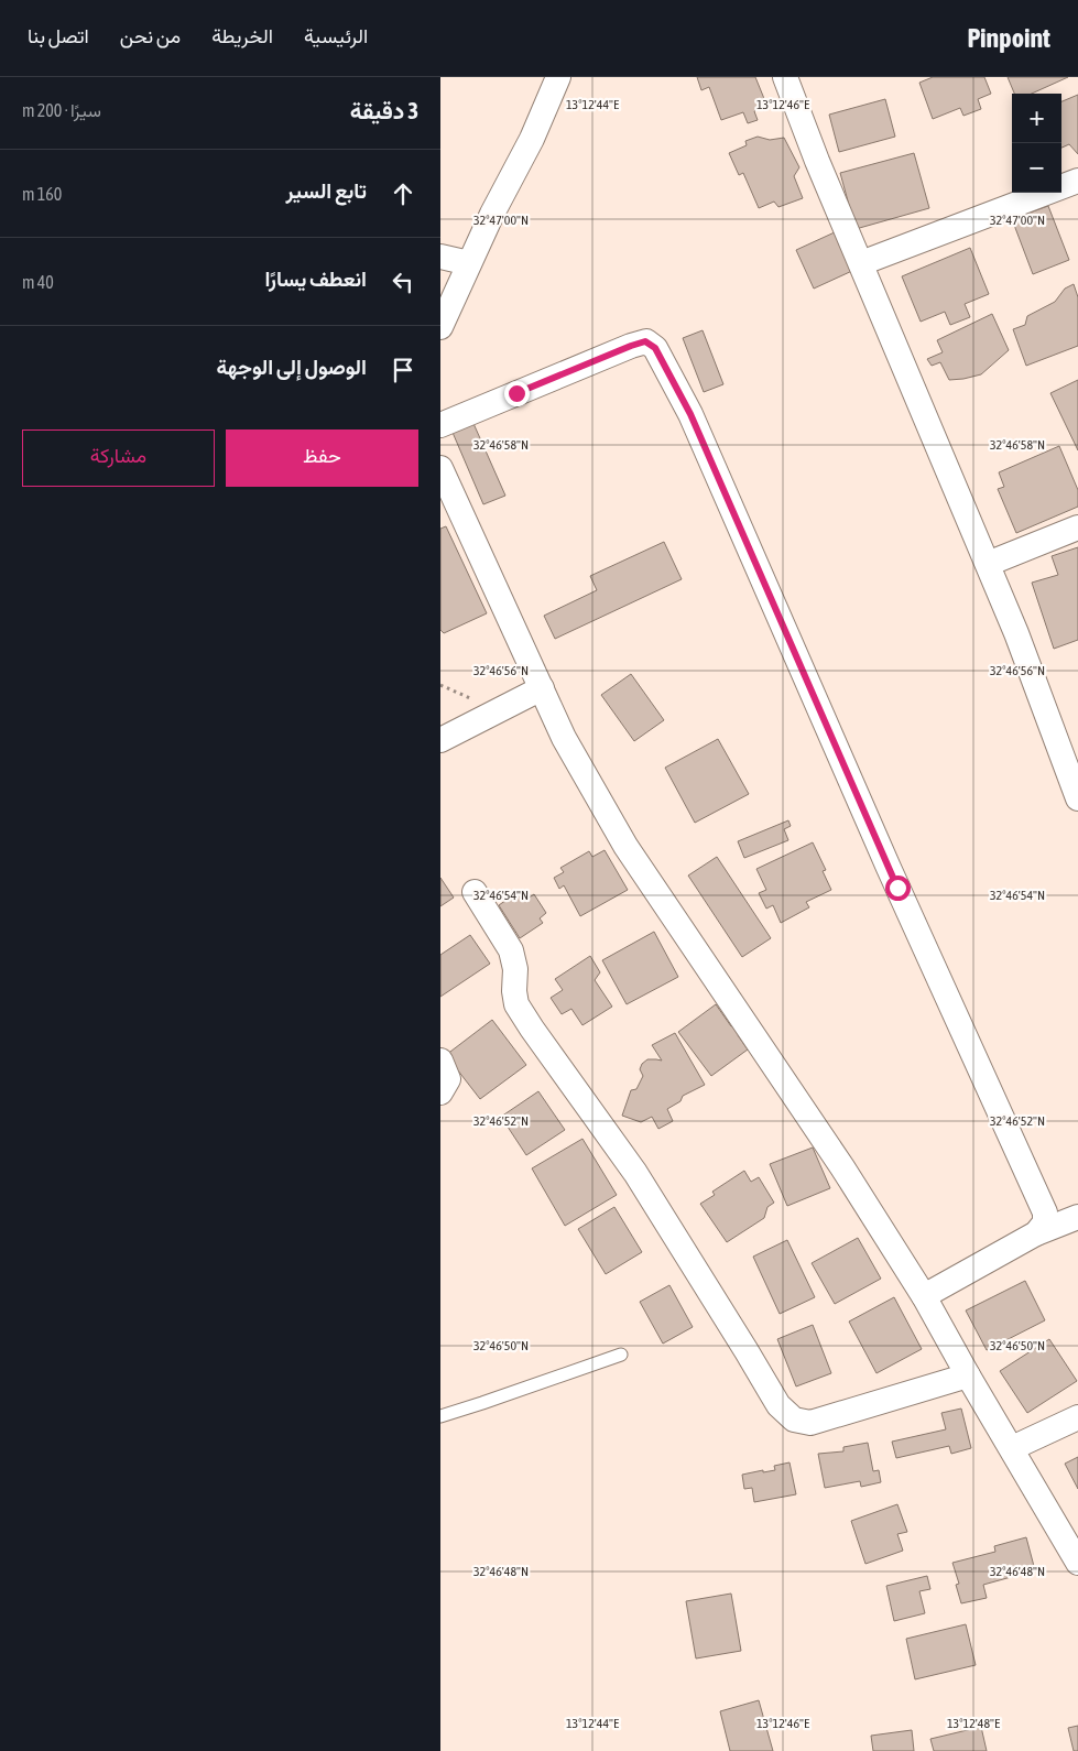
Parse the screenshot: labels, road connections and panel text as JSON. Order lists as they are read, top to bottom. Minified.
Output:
{"page":{"header":"Pinpoint","nav":["الرئيسية","الخريطة","من نحن","اتصل بنا"],"heading":["3 دقيقة","سيرًا · 200 m"],"map_buttons":["+","−"],"list":[["تابع السير","160 m"],["انعطف يسارًا","40 m"],"الوصول إلى الوجهة"],"buttons":["حفظ","مشاركة"]},"coordinates":["13°12'44\"E","13°12'46\"E","32°47'00\"N","32°46'58\"N","32°46'56\"N","32°46'54\"N","32°46'52\"N","32°46'50\"N","32°46'48\"N","13°12'48\"E"]}
